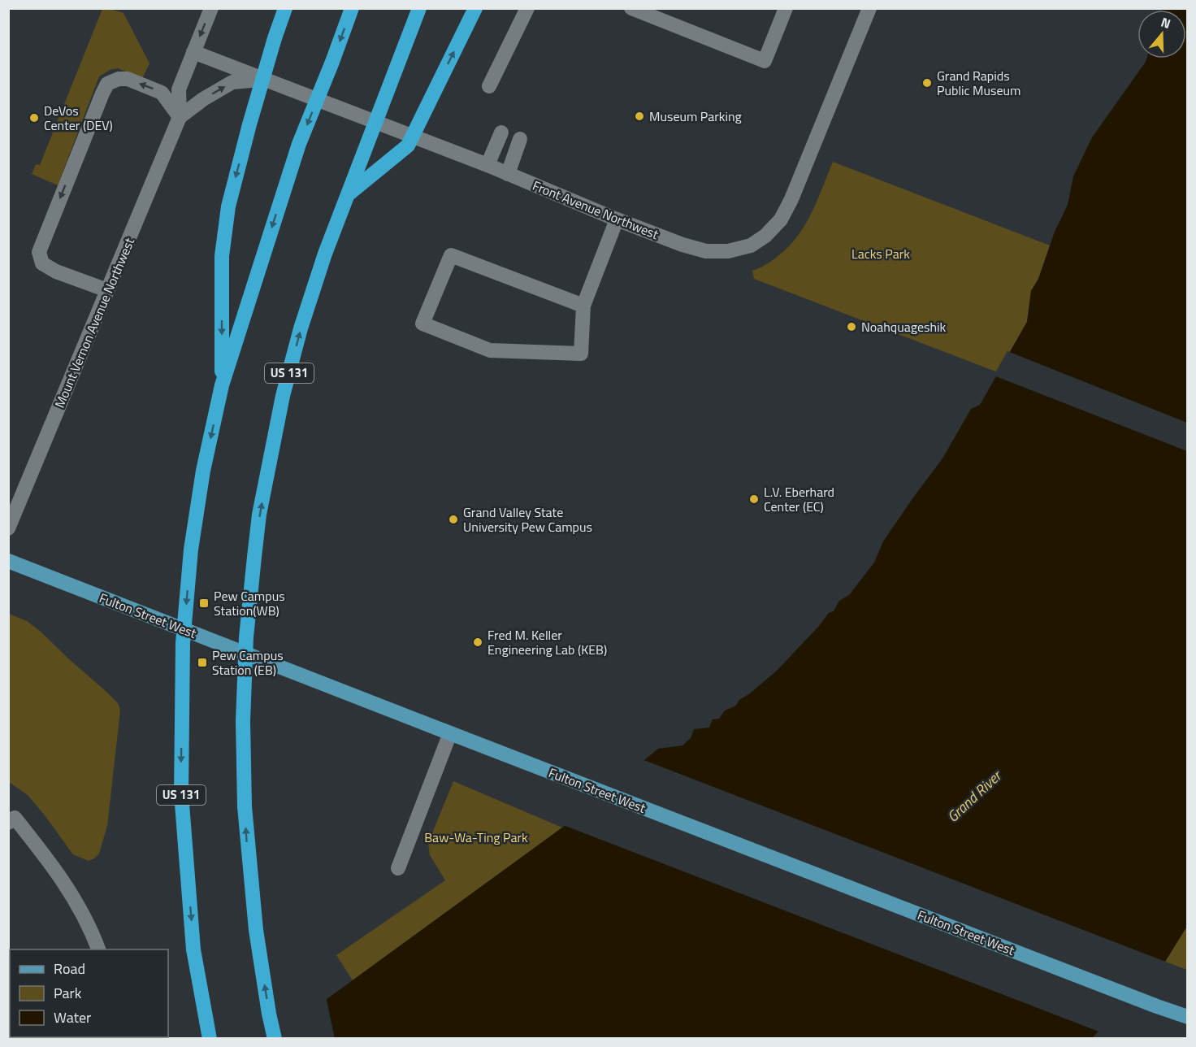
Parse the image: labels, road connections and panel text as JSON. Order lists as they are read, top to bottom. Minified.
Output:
{"streets":{"highway":["US 131"],"main road":["Fulton Street West"],"street":["Front Avenue Northwest","Mount Vernon Avenue Northwest"]},"crossings":[["Front Avenue Northwest","Mount Vernon Avenue Northwest"]],"water":["Grand River"],"parks":["Lacks Park","Baw-Wa-Ting Park"],"places":{"other":["Grand Rapids Public Museum","Museum Parking","DeVos Center (DEV)","Noahquageshik","L.V. Eberhard Center (EC)","Grand Valley State University Pew Campus","Fred M. Keller Engineering Lab (KEB)"],"transit":["Pew Campus Station(WB)","Pew Campus Station (EB)"]},"legend":["Road","Park","Water"],"north":"top"}
